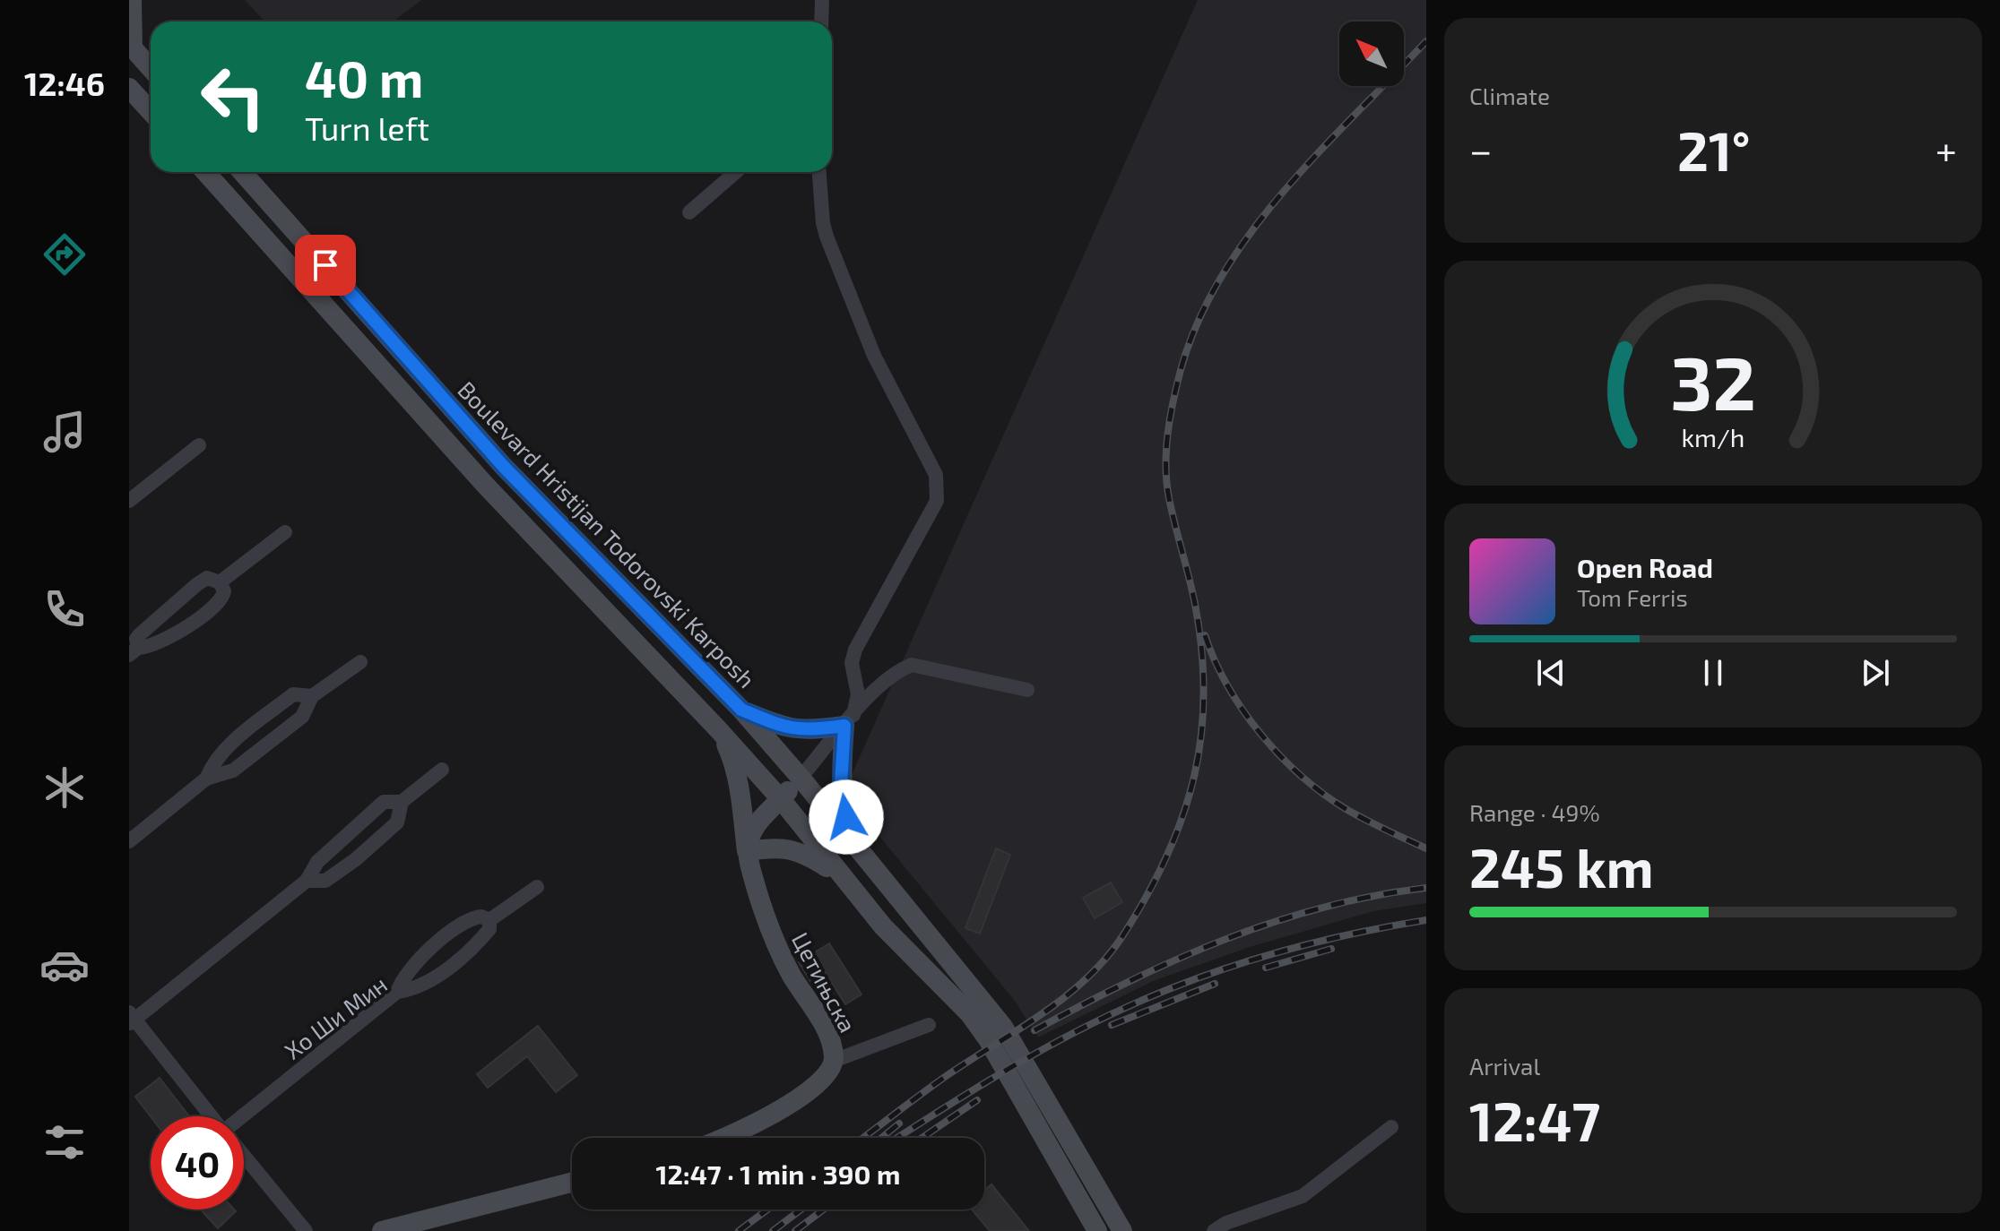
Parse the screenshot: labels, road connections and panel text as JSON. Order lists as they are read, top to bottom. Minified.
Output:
{"streets":{"street":["Boulevard Hristijan Todorovski Karposh","Цетињска","Хо Ши Мин"]},"north":"top left","page":{"tabs":"12:46","tile":["Climate",["Range · 49%","245 km"],["Arrival","12:47"]],"turn":["40 m","Turn left"],"heat":["−","21°","+"],"song":["Open Road","Tom Ferris"],"limit":"40","trip":"12:47 · 1 min · 390 m","gauge":["32","km/h"]}}
